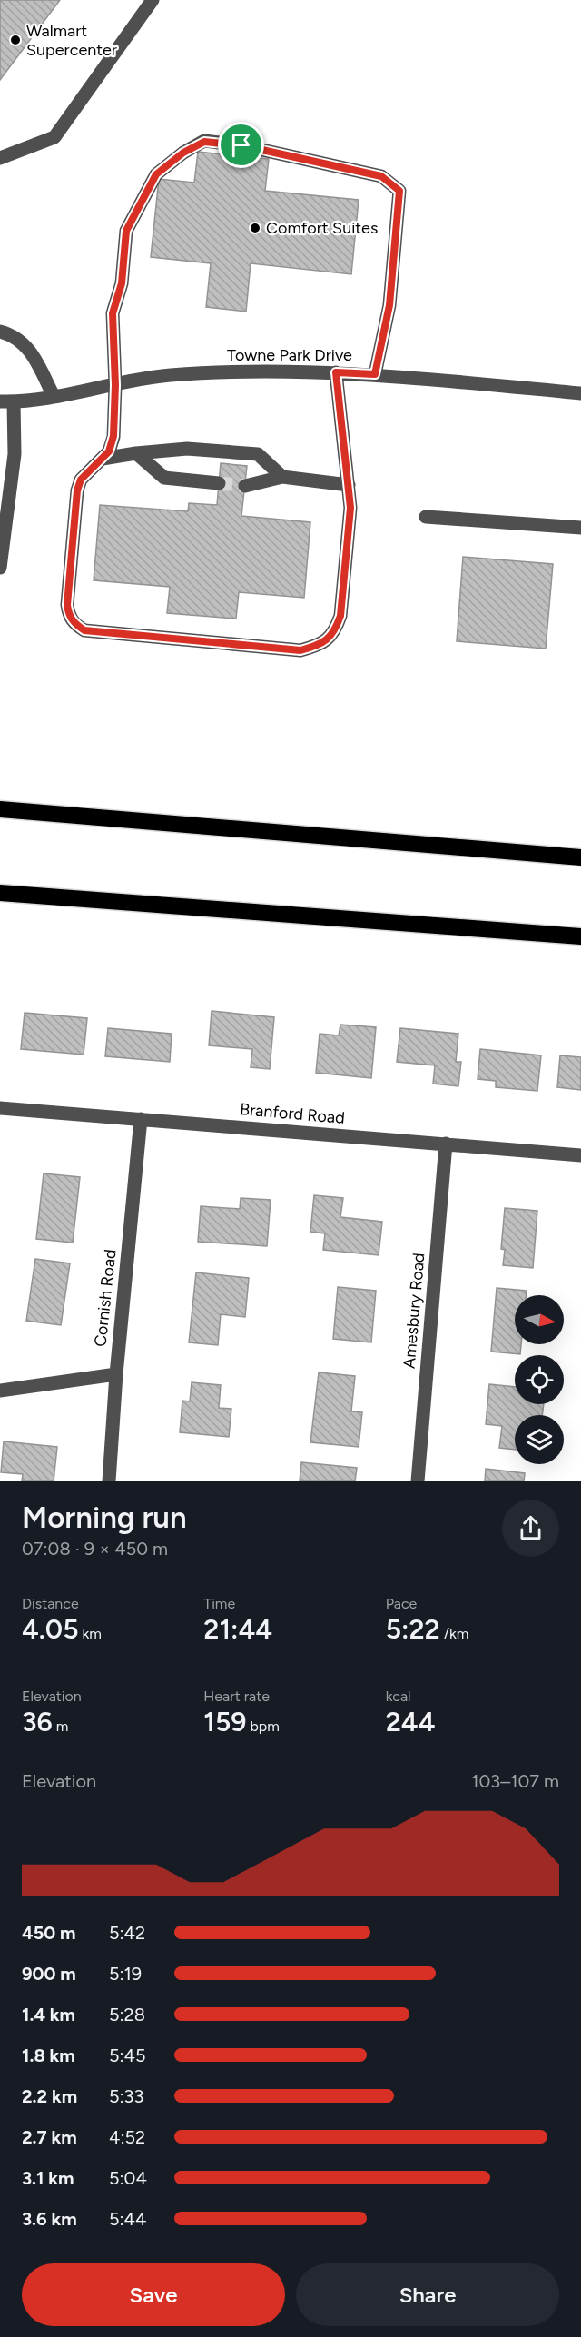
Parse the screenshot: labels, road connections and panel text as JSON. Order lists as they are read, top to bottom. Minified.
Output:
{"streets":{"street":["Towne Park Drive","Branford Road","Cornish Road","Amesbury Road"]},"crossings":[["Branford Road","Cornish Road"],["Branford Road","Amesbury Road"]],"places":["Walmart Supercenter","Comfort Suites"],"north":"right","page":{"heading":["Morning run","07:08 · 9 × 450 m"],"stats":[["Distance","4.05 km"],["Time","21:44"],["Pace","5:22 /km"],["Elevation","36 m"],["Heart rate","159 bpm"],["kcal","244"]],"chart":["Elevation","103–107 m"],"list":[{"name":"450 m","note":"5:42"},{"name":"900 m","note":"5:19"},{"name":"1.4 km","note":"5:28"},{"name":"1.8 km","note":"5:45"},{"name":"2.2 km","note":"5:33"},{"name":"2.7 km","note":"4:52"},{"name":"3.1 km","note":"5:04"},{"name":"3.6 km","note":"5:44"}],"buttons":["Save","Share"]}}
